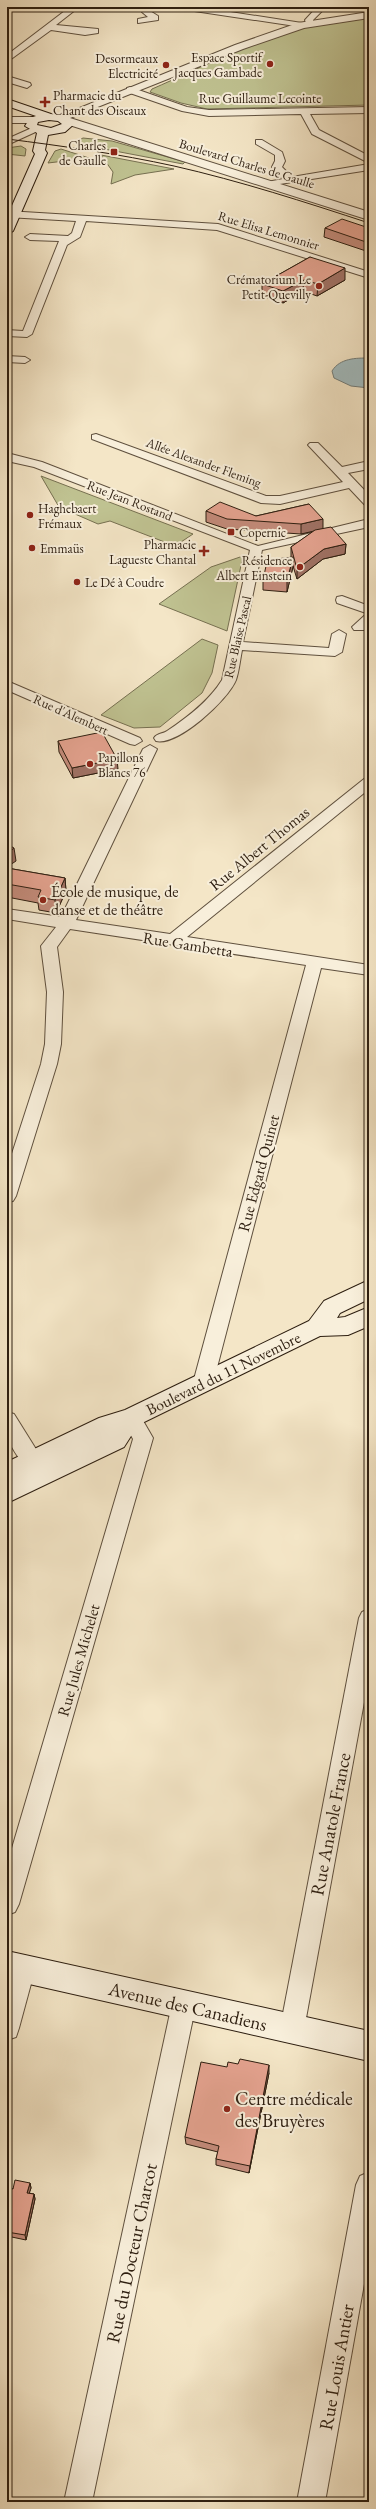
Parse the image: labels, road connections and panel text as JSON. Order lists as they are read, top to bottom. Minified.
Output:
{"streets":{"main road":["Boulevard Charles de Gaulle","Boulevard du 11 Novembre","Avenue des Canadiens"],"street":["Rue Guillaume Lecointe","Rue Elisa Lemonnier","Allée Alexander Fleming","Rue Jean Rostand","Rue Blaise Pascal","Rue d'Alembert","Rue Albert Thomas","Rue Gambetta","Rue Edgard Quinet","Rue Jules Michelet","Rue Anatole France","Rue du Docteur Charcot","Rue Louis Antier"]},"crossings":[["Rue Jean Rostand","Rue Blaise Pascal"],["Rue Blaise Pascal","Rue d'Alembert"],["Rue Albert Thomas","Rue Gambetta"],["Rue Gambetta","Rue Edgard Quinet"],["Rue Edgard Quinet","Boulevard du 11 Novembre"],["Boulevard du 11 Novembre","Rue Jules Michelet"],["Rue Anatole France","Avenue des Canadiens"],["Avenue des Canadiens","Rue du Docteur Charcot"]],"places":{"other":["Espace Sportif Jacques Gambade","Desormeaux Electricité","Crématorium Le Petit-Quevilly","Haghebaert Frémaux","Emmaüs","Résidence Albert Einstein","Le Dé à Coudre","Papillons Blancs 76","École de musique, de danse et de théâtre","Centre médicale des Bruyères"],"health":["Pharmacie du Chant des Oiseaux","Pharmacie Lagueste Chantal"],"transit":["Charles de Gaulle","Copernic"]}}
